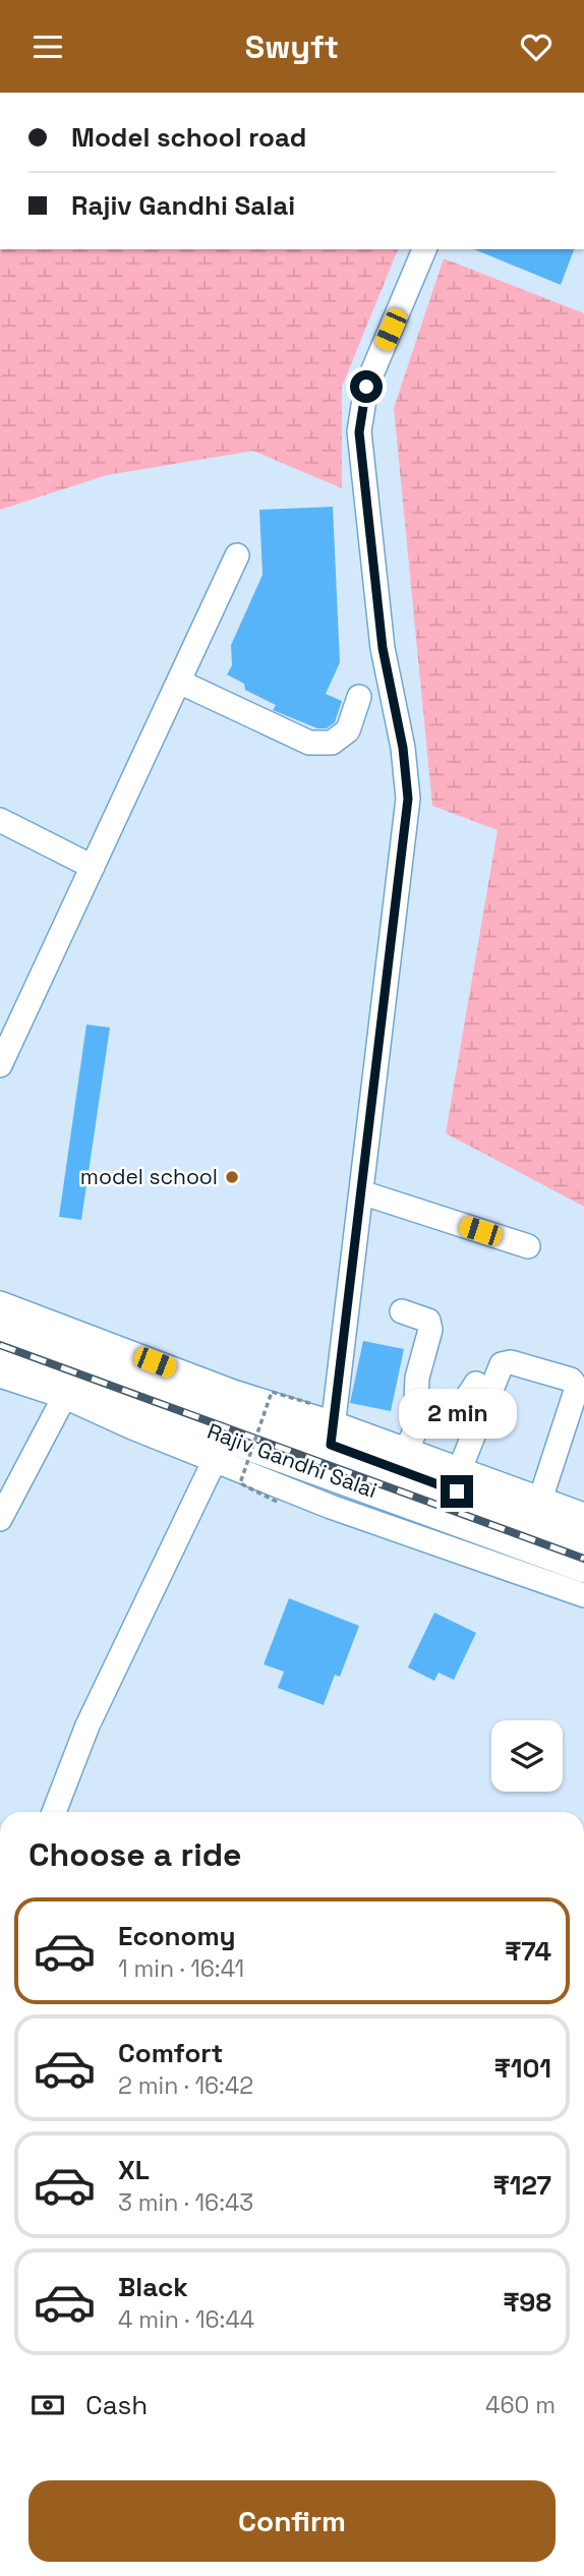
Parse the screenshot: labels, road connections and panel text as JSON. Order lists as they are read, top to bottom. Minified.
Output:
{"streets":{"main road":["Rajiv Gandhi Salai"]},"places":["model school"],"page":{"header":"Swyft","banner":["Model school road","Rajiv Gandhi Salai"],"bubble":"2 min","heading":"Choose a ride","list":[{"name":"Economy","note":"1 min · 16:41","value":"₹74"},{"name":"Comfort","note":"2 min · 16:42","value":"₹101"},{"name":"XL","note":"3 min · 16:43","value":"₹127"},{"name":"Black","note":"4 min · 16:44","value":"₹98"}],"pay":["Cash","460 m"],"buttons":"Confirm"}}
